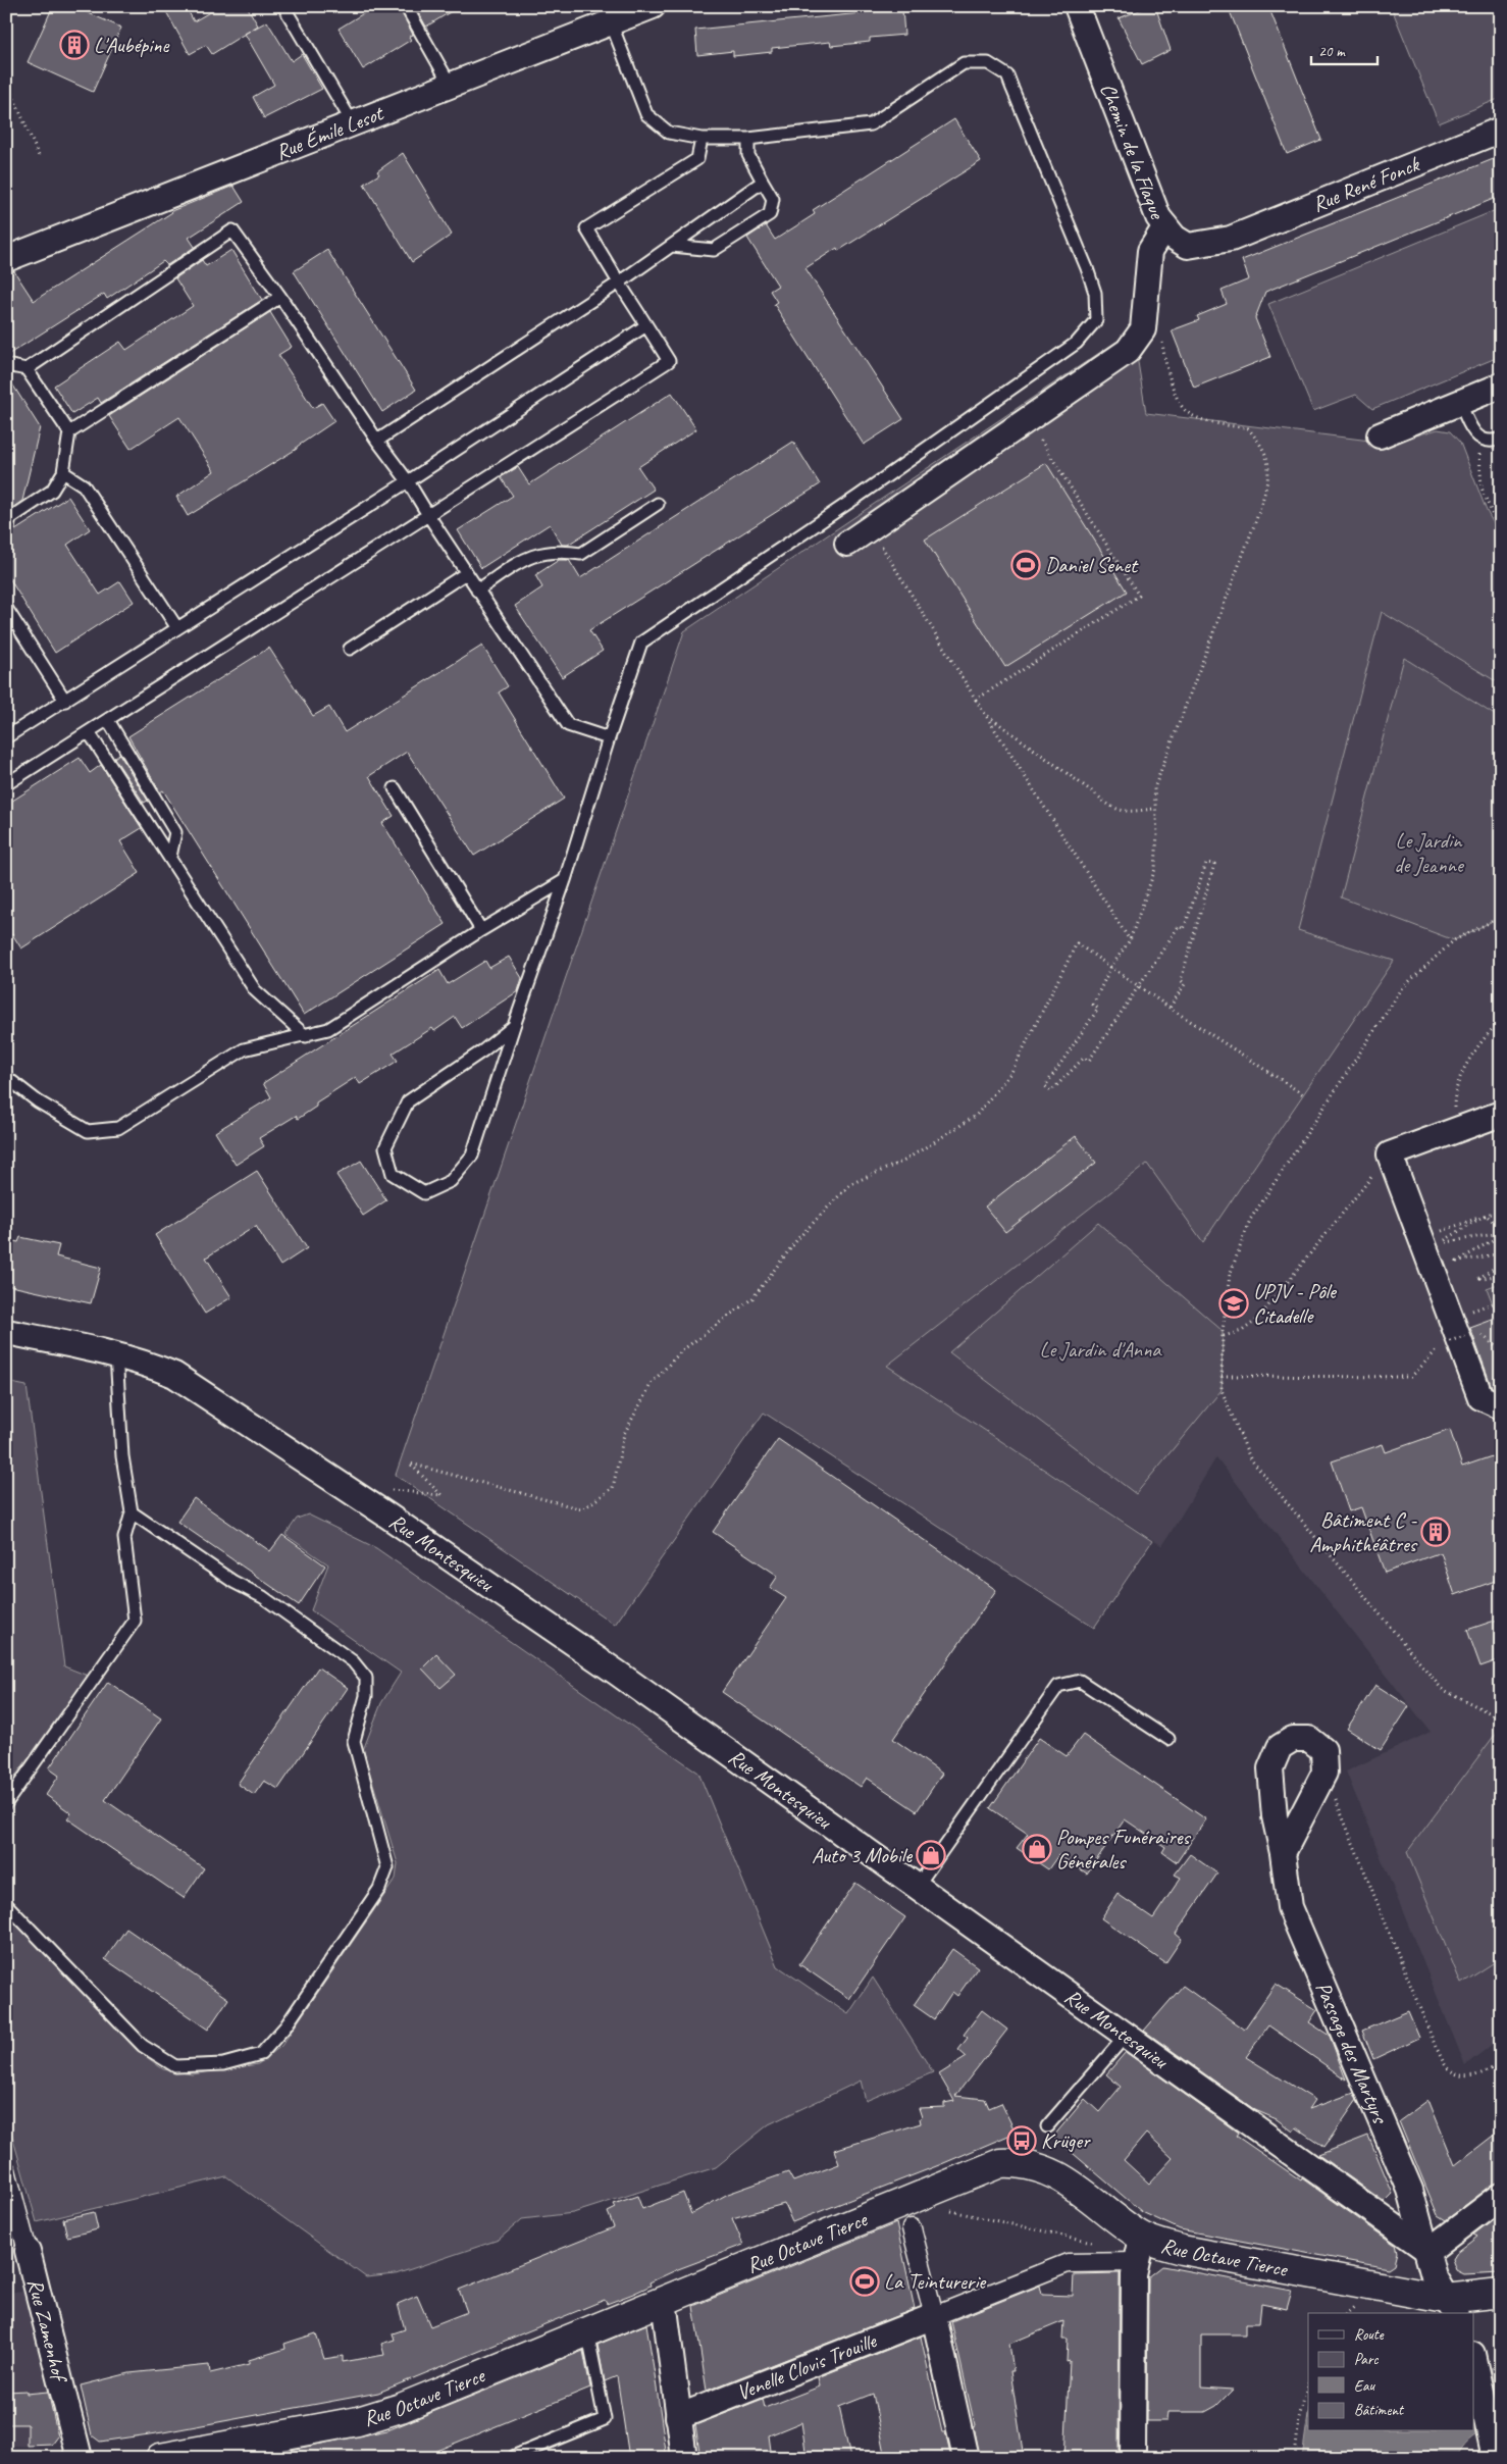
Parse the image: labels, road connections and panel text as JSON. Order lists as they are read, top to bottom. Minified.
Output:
{"streets":{"street":["Rue Émile Lesot","Chemin de la Flaque","Rue René Fonck","Rue Montesquieu","Passage des Martyrs","Rue Octave Tierce","Rue Zamenhof","Venelle Clovis Trouille"]},"crossings":[["Chemin de la Flaque","Rue René Fonck"],["Rue Montesquieu","Passage des Martyrs"],["Passage des Martyrs","Rue Octave Tierce"]],"parks":["Le Jardin de Jeanne","Le Jardin d'Anna"],"places":{"building":["L'Aubépine","Bâtiment C - Amphithéâtres"],"sports":["Daniel Senet","La Teinturerie"],"school or university":["UPJV - Pôle Citadelle"],"shop":["Pompes Funéraires Générales","Auto 3 Mobile"],"bus stop":["Krüger"]},"legend":["Route","Parc","Eau","Bâtiment"],"scale_bar":"20 m"}
